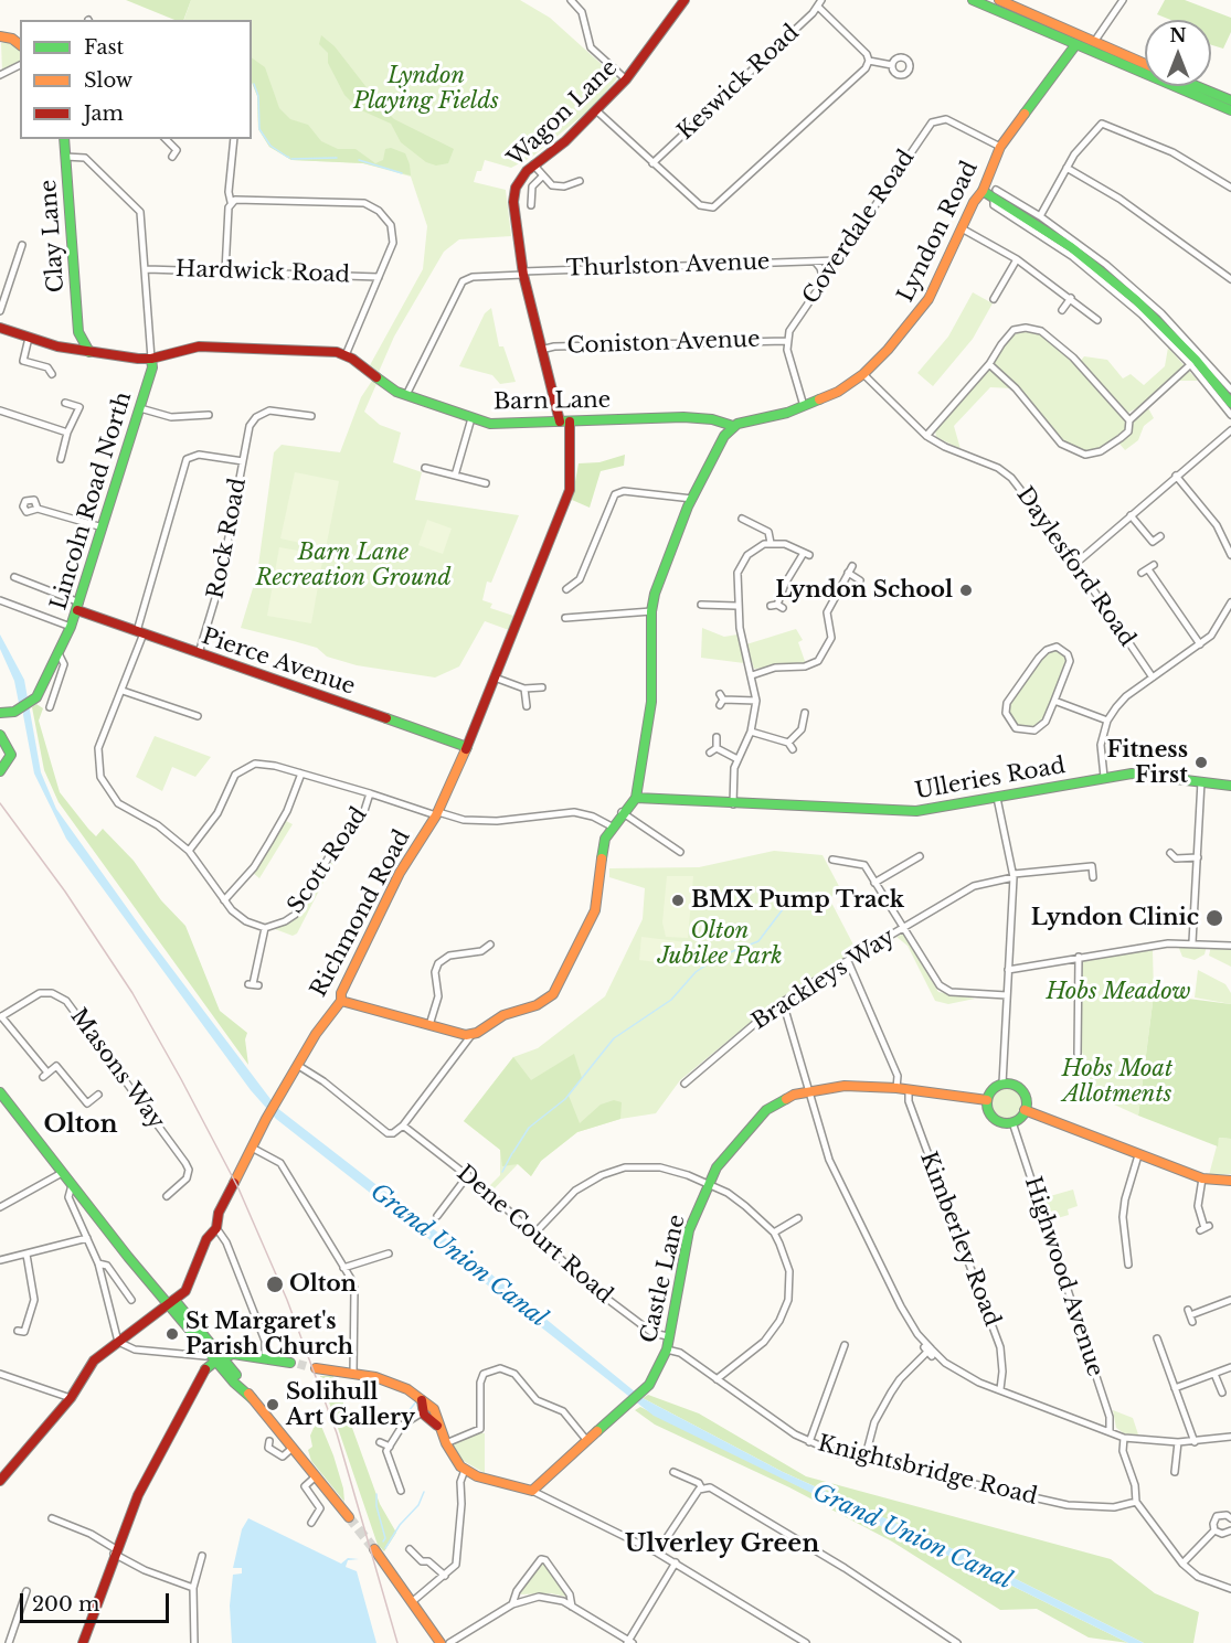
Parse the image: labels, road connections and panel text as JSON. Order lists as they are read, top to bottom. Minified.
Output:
{"streets":{"main road":["Wagon Lane","Lyndon Road","Clay Lane","Barn Lane","Lincoln Road North","Pierce Avenue","Ulleries Road","Richmond Road","Castle Lane"],"street":["Keswick Road","Coverdale Road","Thurlston Avenue","Hardwick Road","Coniston Avenue","Rock Road","Daylesford Road","Scott Road","Brackleys Way","Masons Way","Dene Court Road","Kimberley Road","Highwood Avenue","Knightsbridge Road"]},"crossings":[["Wagon Lane","Thurlston Avenue"],["Wagon Lane","Coniston Avenue"],["Wagon Lane","Barn Lane"],["Coverdale Road","Lyndon Road"],["Coverdale Road","Thurlston Avenue"],["Coverdale Road","Coniston Avenue"],["Lyndon Road","Barn Lane"],["Lyndon Road","Daylesford Road"],["Thurlston Avenue","Barn Lane"],["Barn Lane","Lincoln Road North"],["Barn Lane","Richmond Road"],["Lincoln Road North","Pierce Avenue"],["Rock Road","Pierce Avenue"],["Rock Road","Scott Road"],["Pierce Avenue","Scott Road"],["Pierce Avenue","Richmond Road"],["Dene Court Road","Castle Lane"],["Kimberley Road","Castle Lane"],["Highwood Avenue","Castle Lane"],["Castle Lane","Knightsbridge Road"]],"districts":["Olton","Ulverley Green"],"water":["Grand Union Canal"],"parks":["Lyndon Playing Fields","Barn Lane Recreation Ground","Olton Jubilee Park","Hobs Meadow","Hobs Moat Allotments"],"places":["Lyndon School","Fitness First","BMX Pump Track","Lyndon Clinic","Olton","St Margaret's Parish Church","Solihull Art Gallery"],"legend":["Fast","Slow","Jam"],"scale_bar":"200 m","north":"top"}
